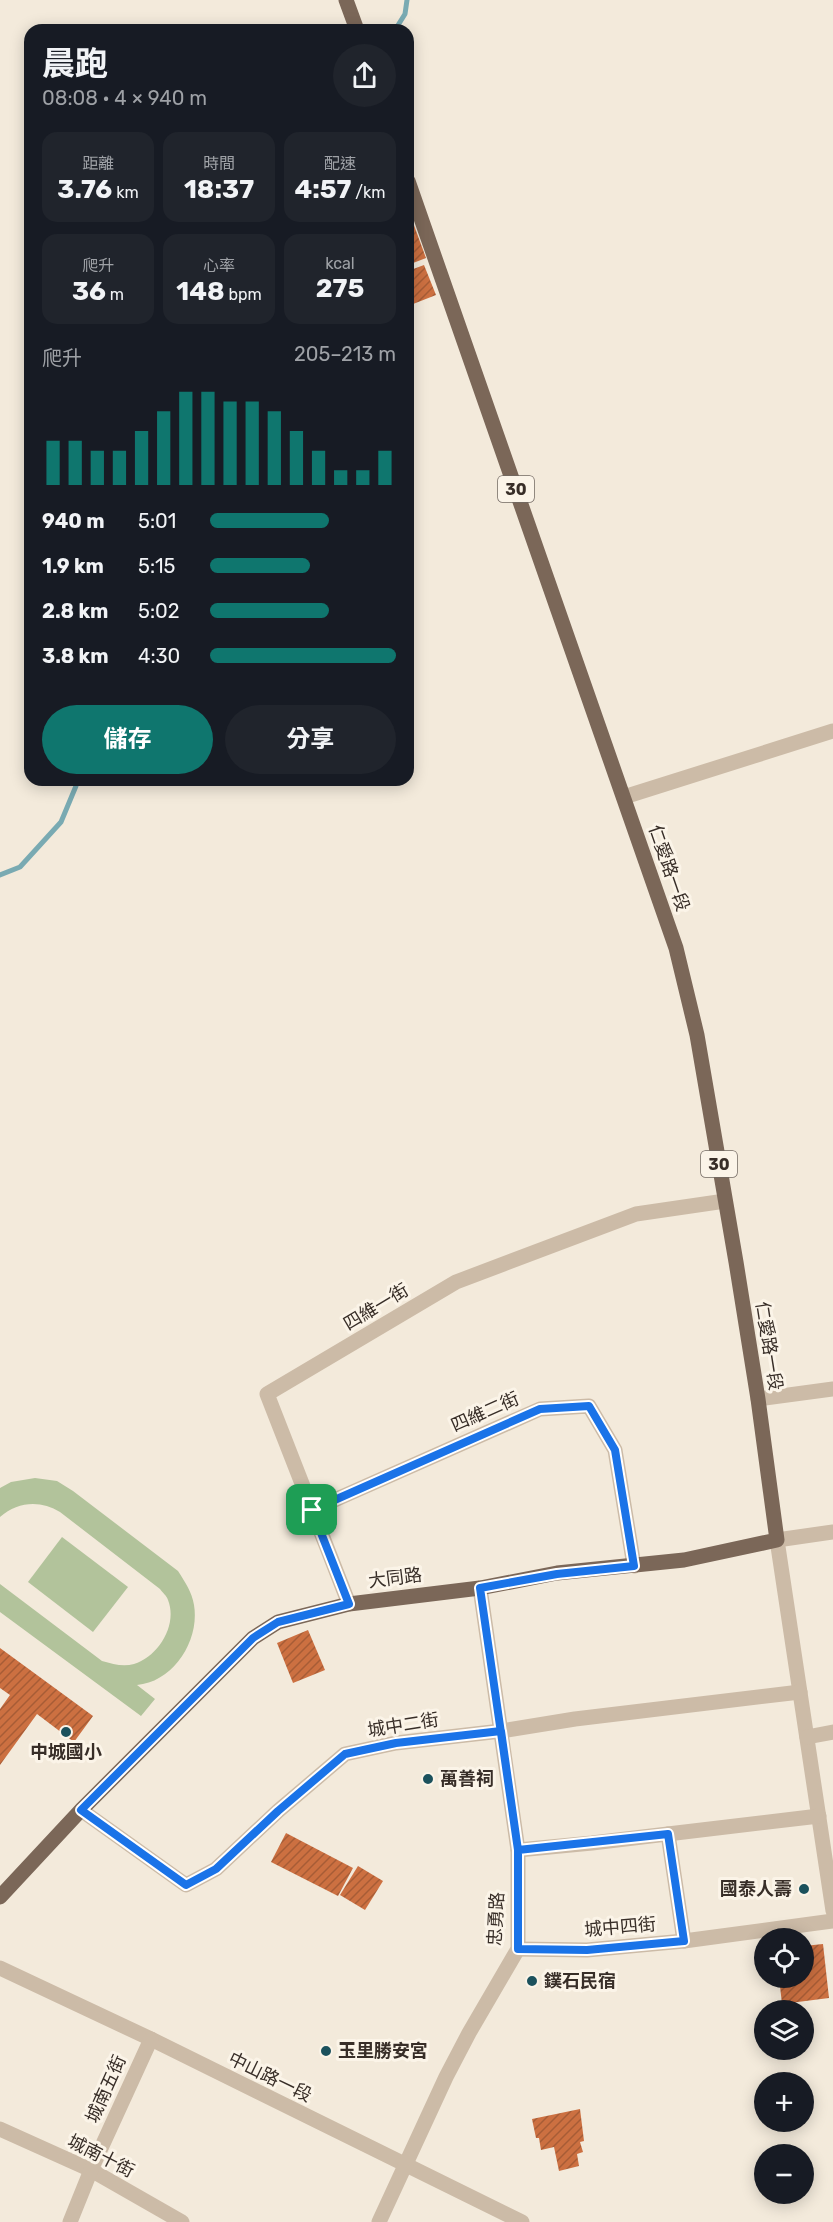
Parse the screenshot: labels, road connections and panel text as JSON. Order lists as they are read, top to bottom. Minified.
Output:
{"streets":{"main road":["30","仁愛路一段","大同路"],"street":["四維一街","四維二街","城中二街","忠勇路","城中四街","中山路一段","城南五街","城南十街"]},"crossings":[["30","仁愛路一段"],["仁愛路一段","四維一街"],["仁愛路一段","大同路"],["仁愛路一段","城中二街"],["四維一街","四維二街"],["四維一街","大同路"],["四維二街","大同路"],["大同路","城中二街"],["大同路","忠勇路"],["城中二街","忠勇路"],["忠勇路","城中四街"],["忠勇路","中山路一段"],["中山路一段","城南五街"],["城南五街","城南十街"]],"places":["中城國小","萬善祠","國泰人壽","鏷石民宿","玉里勝安宮"],"page":{"heading":["晨跑","08:08 · 4 × 940 m"],"stats":[["距離","3.76 km"],["時間","18:37"],["配速","4:57 /km"],["爬升","36 m"],["心率","148 bpm"],["kcal","275"]],"chart":["爬升","205–213 m"],"list":[{"name":"940 m","note":"5:01"},{"name":"1.9 km","note":"5:15"},{"name":"2.8 km","note":"5:02"},{"name":"3.8 km","note":"4:30"}],"buttons":["儲存","分享"],"map_buttons":["+","−"]}}
